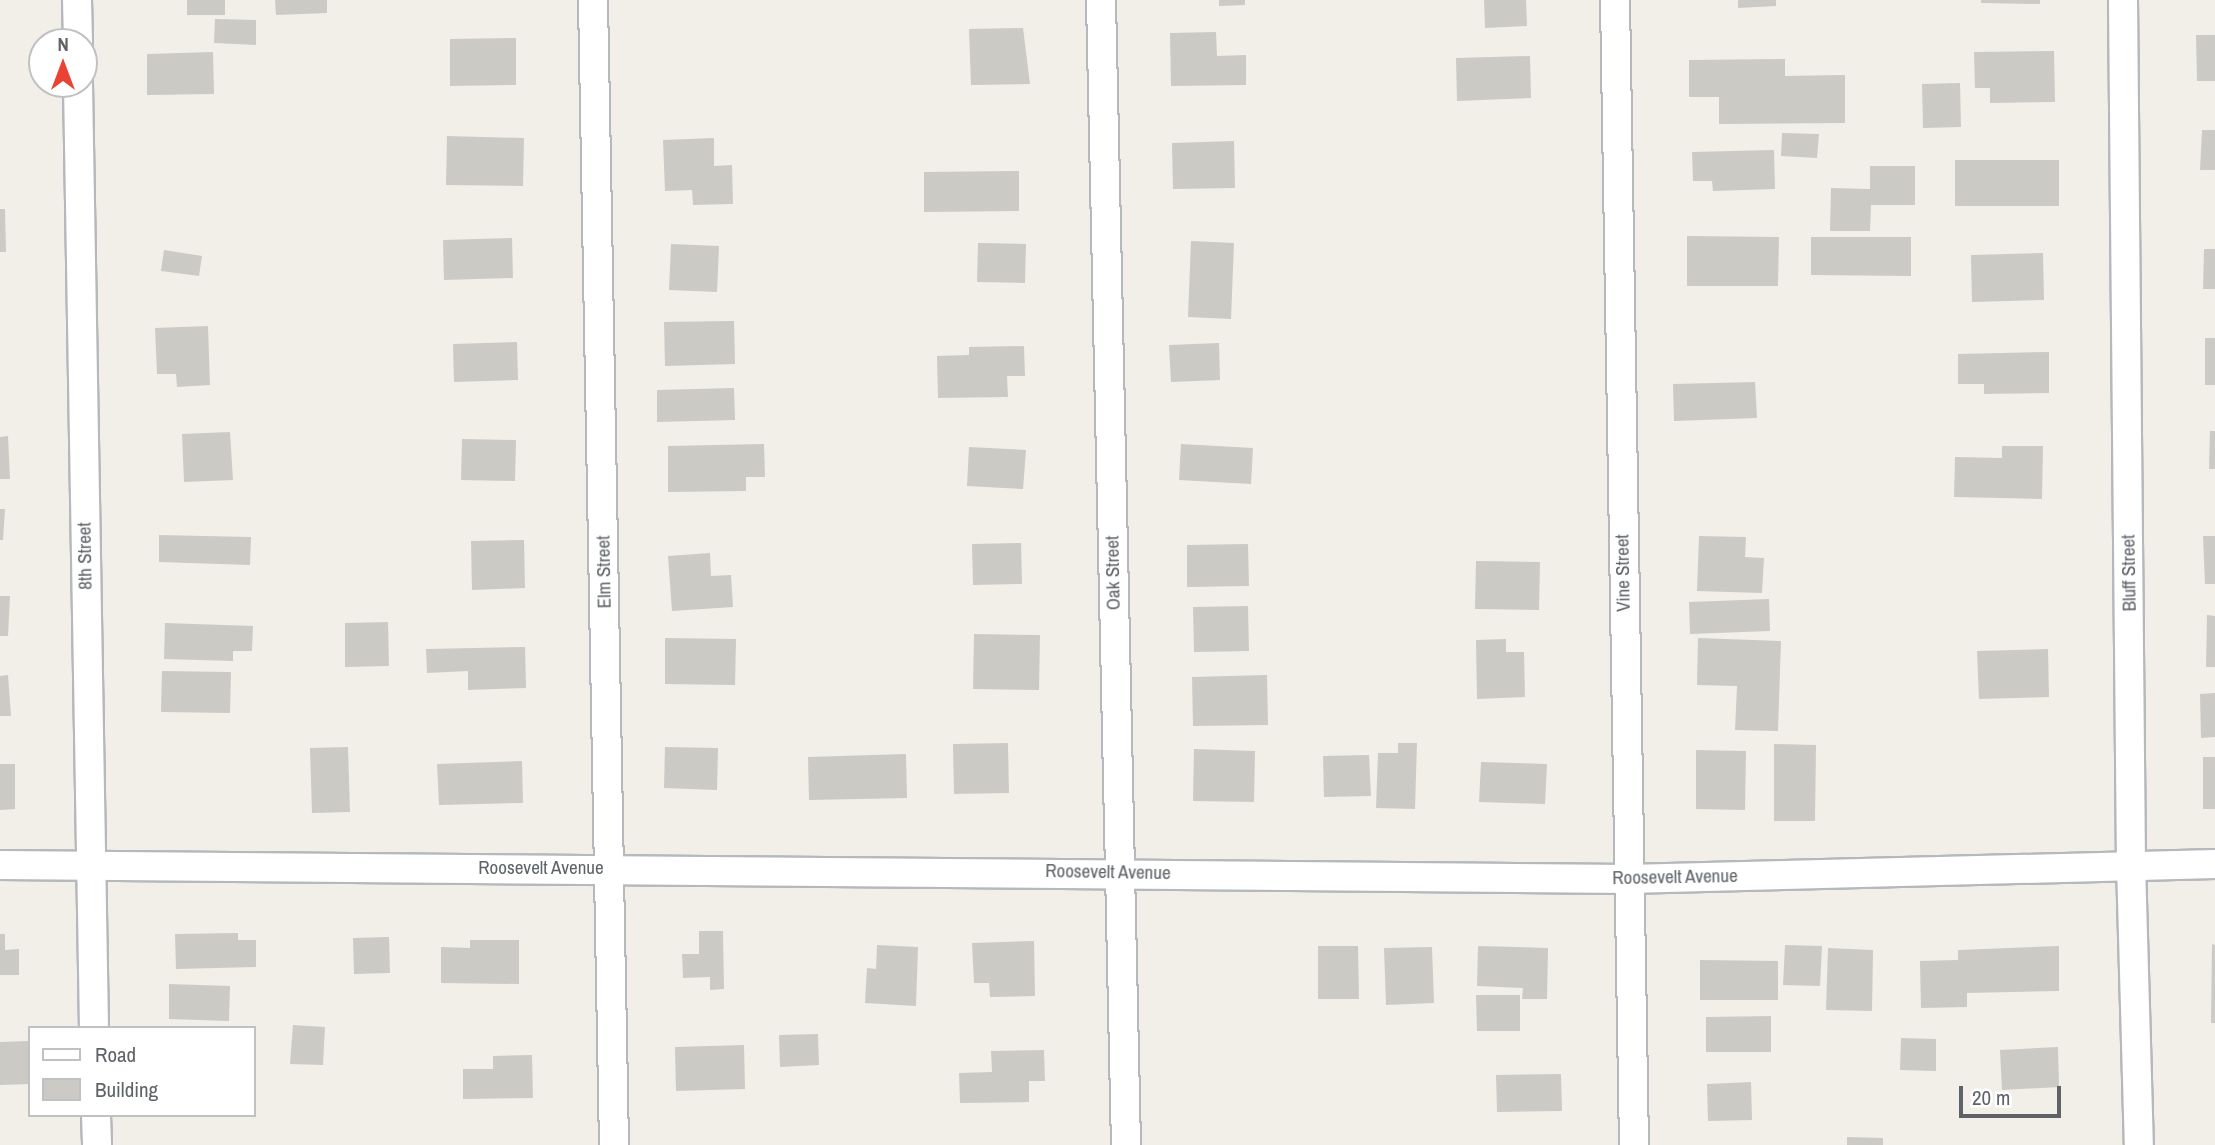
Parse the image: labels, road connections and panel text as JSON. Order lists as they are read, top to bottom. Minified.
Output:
{"streets":{"street":["8th Street","Elm Street","Oak Street","Vine Street","Bluff Street","Roosevelt Avenue"]},"crossings":[["8th Street","Roosevelt Avenue"],["Elm Street","Roosevelt Avenue"],["Oak Street","Roosevelt Avenue"],["Vine Street","Roosevelt Avenue"],["Bluff Street","Roosevelt Avenue"]],"legend":["Road","Building"],"scale_bar":"20 m","north":"top"}
